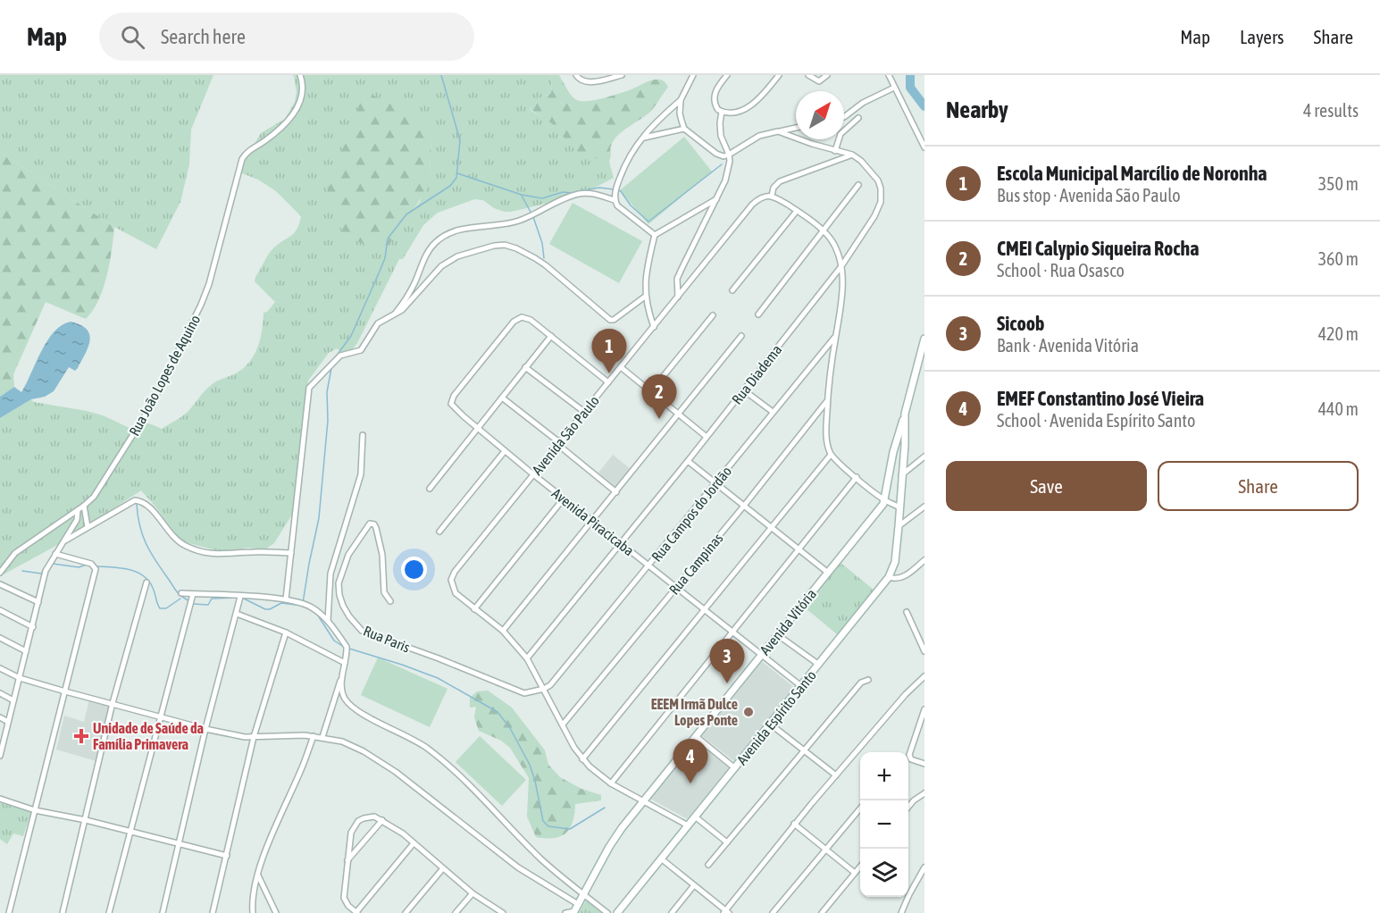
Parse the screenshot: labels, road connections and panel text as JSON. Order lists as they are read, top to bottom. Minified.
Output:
{"streets":{"street":["Rua Diadema","Rua João Lopes de Aquino","Avenida São Paulo","Rua Campos do Jordão","Avenida Piracicaba","Rua Campinas","Avenida Vitória","Rua Paris","Avenida Espírito Santo"]},"crossings":[["Rua Diadema","Avenida São Paulo"],["Rua Diadema","Avenida Piracicaba"],["Avenida São Paulo","Rua Campos do Jordão"],["Avenida São Paulo","Avenida Piracicaba"],["Avenida São Paulo","Rua Campinas"],["Avenida São Paulo","Avenida Vitória"],["Avenida São Paulo","Rua Paris"],["Avenida São Paulo","Avenida Espírito Santo"],["Rua Campos do Jordão","Avenida Piracicaba"],["Rua Campos do Jordão","Rua Paris"],["Avenida Piracicaba","Rua Campinas"],["Avenida Piracicaba","Avenida Vitória"],["Avenida Piracicaba","Avenida Espírito Santo"],["Avenida Vitória","Avenida Espírito Santo"]],"places":{"other":["EEEM Irmã Dulce Lopes Ponte"],"health":["Unidade de Saúde da Família Primavera"]},"north":"top right","page":{"header":"Map","search":"Search here","nav":["Map","Layers","Share"],"heading":["Nearby","4 results"],"list":[{"mark":"1","name":"Escola Municipal Marcílio de Noronha","note":"Bus stop · Avenida São Paulo","value":"350 m"},{"mark":"2","name":"CMEI Calypio Siqueira Rocha","note":"School · Rua Osasco","value":"360 m"},{"mark":"3","name":"Sicoob","note":"Bank · Avenida Vitória","value":"420 m"},{"mark":"4","name":"EMEF Constantino José Vieira","note":"School · Avenida Espírito Santo","value":"440 m"}],"pins":["1","2","3","4"],"buttons":["Save","Share"],"map_buttons":["+","−"]}}
